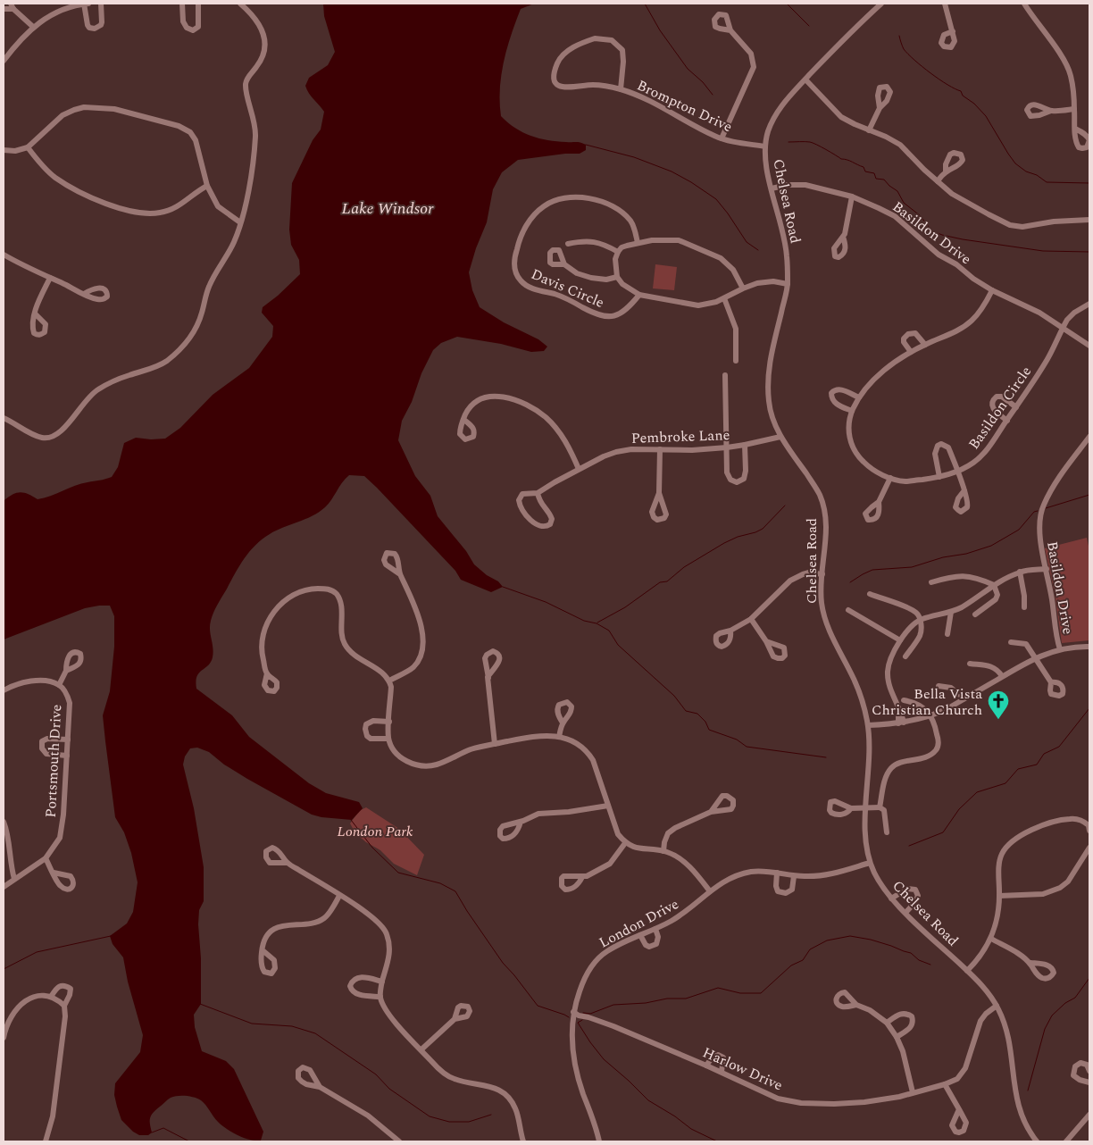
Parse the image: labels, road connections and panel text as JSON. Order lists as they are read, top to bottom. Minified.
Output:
{"streets":{"street":["Brompton Drive","Chelsea Road","Basildon Drive","Davis Circle","Basildon Circle","Pembroke Lane","Portsmouth Drive","London Drive","Harlow Drive"]},"crossings":[["Brompton Drive","Chelsea Road"],["Chelsea Road","Basildon Drive"],["Chelsea Road","Pembroke Lane"],["Chelsea Road","London Drive"],["Chelsea Road","Harlow Drive"],["Basildon Drive","Basildon Circle"],["London Drive","Harlow Drive"]],"water":["Lake Windsor"],"parks":["London Park"],"places":{"church":["Bella Vista Christian Church"]}}
